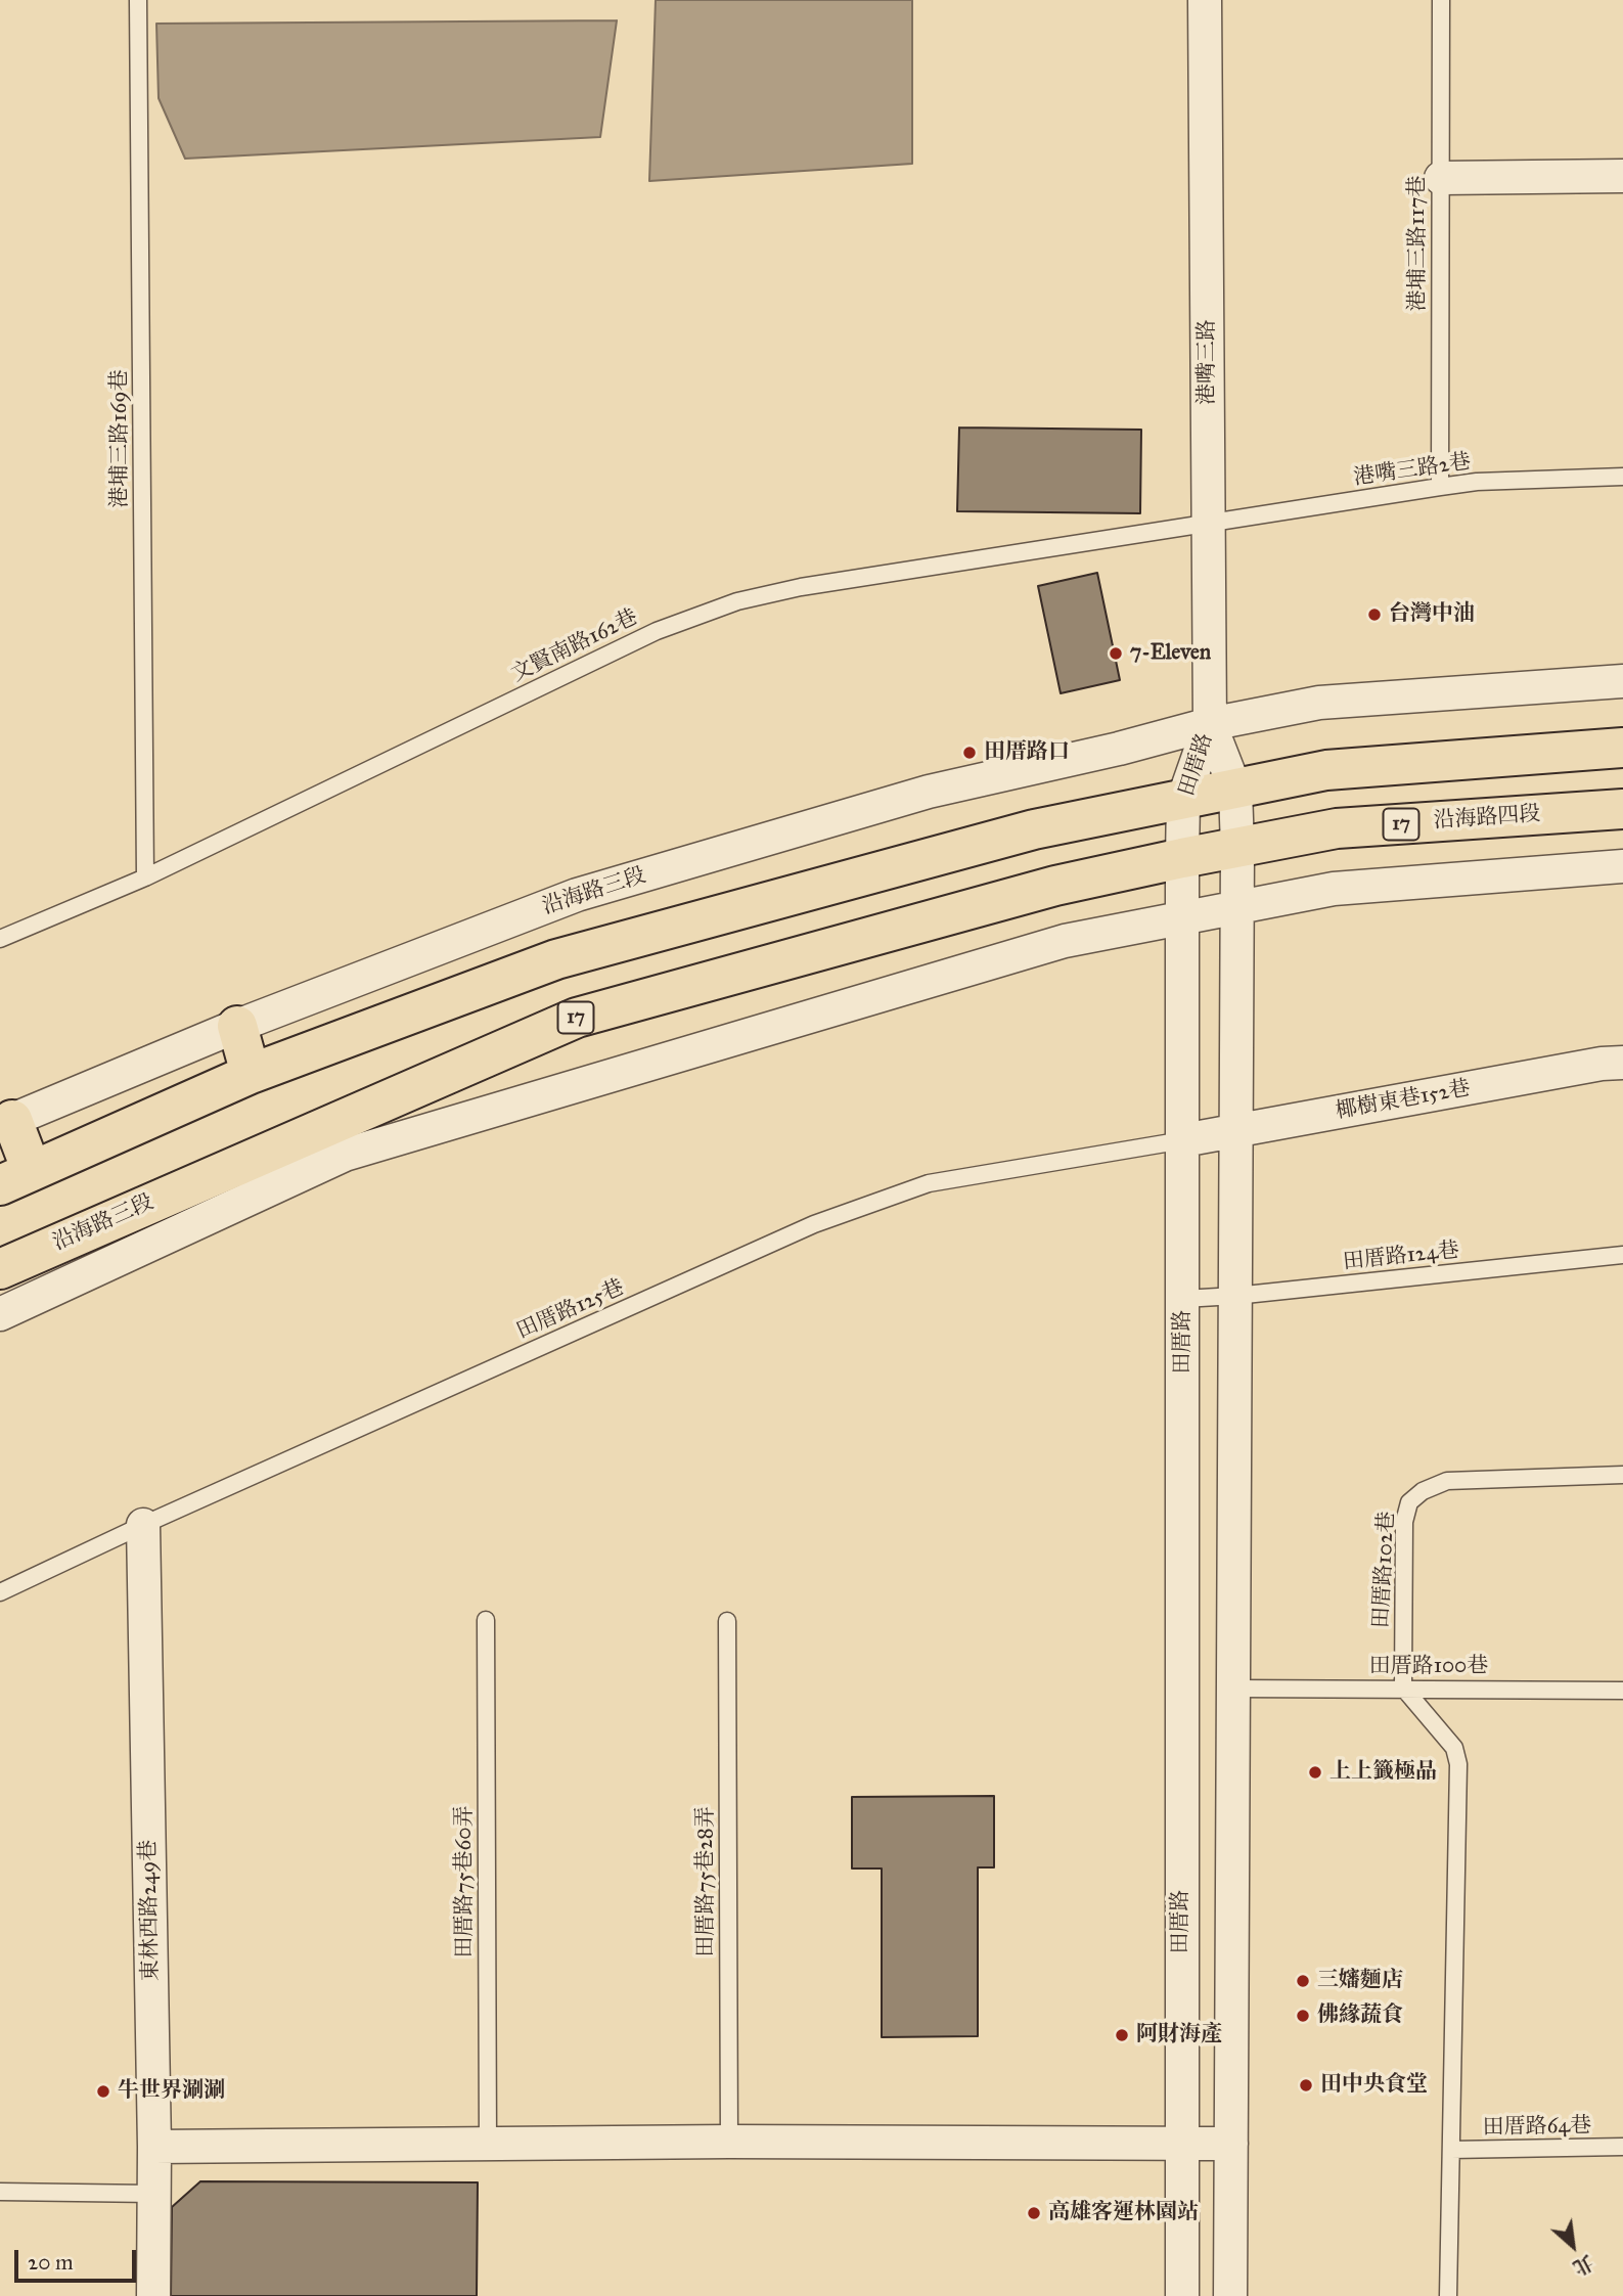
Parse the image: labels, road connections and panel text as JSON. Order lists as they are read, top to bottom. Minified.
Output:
{"streets":{"main road":["沿海路四段","17","沿海路三段"],"street":["港嘴三路","田厝路","椰樹東巷152巷","東林西路249巷"],"lane":["港埔三路117巷","港埔三路169巷","港嘴三路2巷","文賢南路162巷","田厝路124巷","田厝路125巷","田厝路102巷","田厝路100巷","田厝路75巷60弄","田厝路75巷28弄","田厝路64巷"]},"crossings":[["港埔三路117巷","港嘴三路2巷"],["港嘴三路","港嘴三路2巷"],["港嘴三路","文賢南路162巷"],["港嘴三路","田厝路"],["港嘴三路","沿海路三段"],["港埔三路169巷","文賢南路162巷"],["港嘴三路2巷","文賢南路162巷"],["田厝路","沿海路四段"],["田厝路","沿海路三段"],["田厝路","椰樹東巷152巷"],["田厝路","田厝路124巷"],["田厝路","田厝路125巷"],["田厝路","田厝路100巷"],["沿海路四段","沿海路三段"],["椰樹東巷152巷","田厝路125巷"],["田厝路125巷","東林西路249巷"],["田厝路102巷","田厝路100巷"]],"places":["台灣中油","7-Eleven","田厝路口","上上籤極品","三嬸麵店","佛緣蔬食","阿財海產","田中央食堂","牛世界涮涮","高雄客運林園站"],"scale_bar":"20 m","north":"bottom right"}
